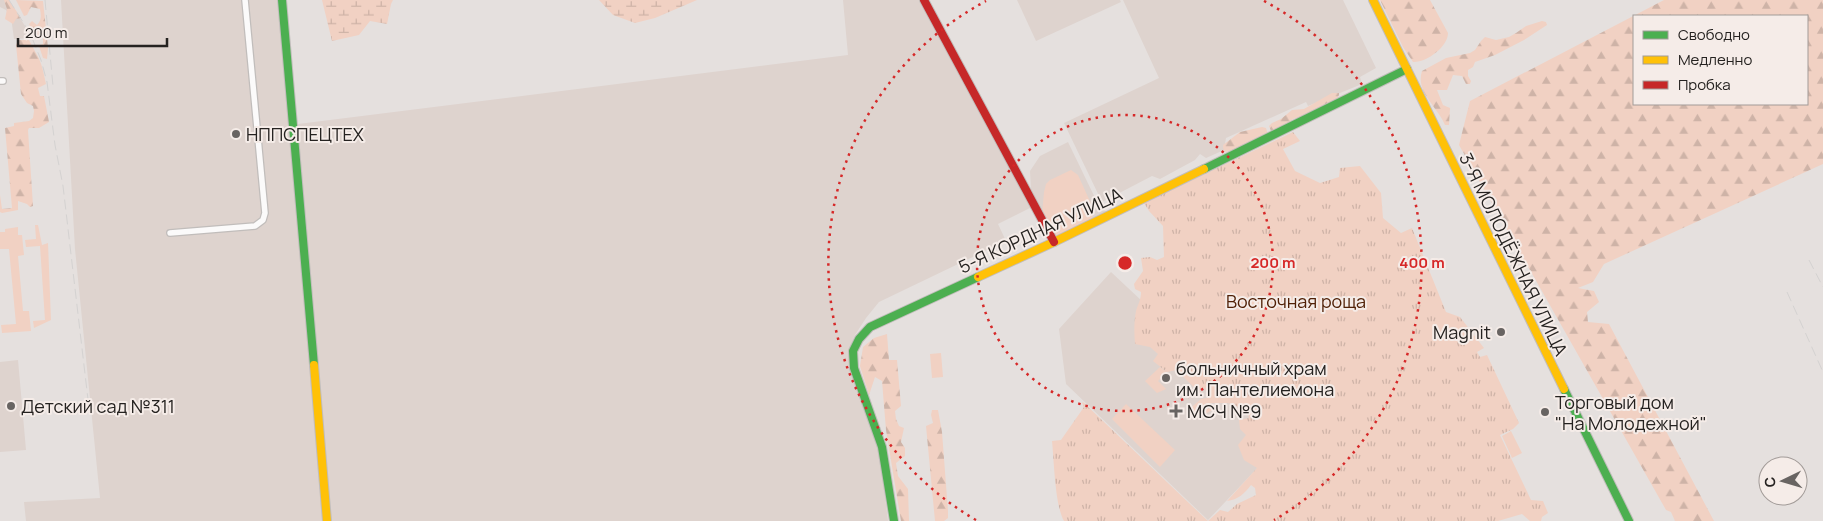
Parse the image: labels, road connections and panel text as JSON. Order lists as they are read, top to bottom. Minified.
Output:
{"streets":{"main road":["5-Я КОРДНАЯ УЛИЦА","3-Я МОЛОДЁЖНАЯ УЛИЦА"]},"crossings":[["5-Я КОРДНАЯ УЛИЦА","3-Я МОЛОДЁЖНАЯ УЛИЦА"]],"parks":["Восточная роща"],"places":{"other":["НППСПЕЦТЕХ","Magnit","больничный храм им. Пантелиемона","Детский сад №311","Торговый дом \"На Молодежной\""],"health":["МСЧ №9"]},"legend":["Свободно","Медленно","Пробка"],"scale_bar":"200 m","north":"left","rings":["200 m","400 m"]}
